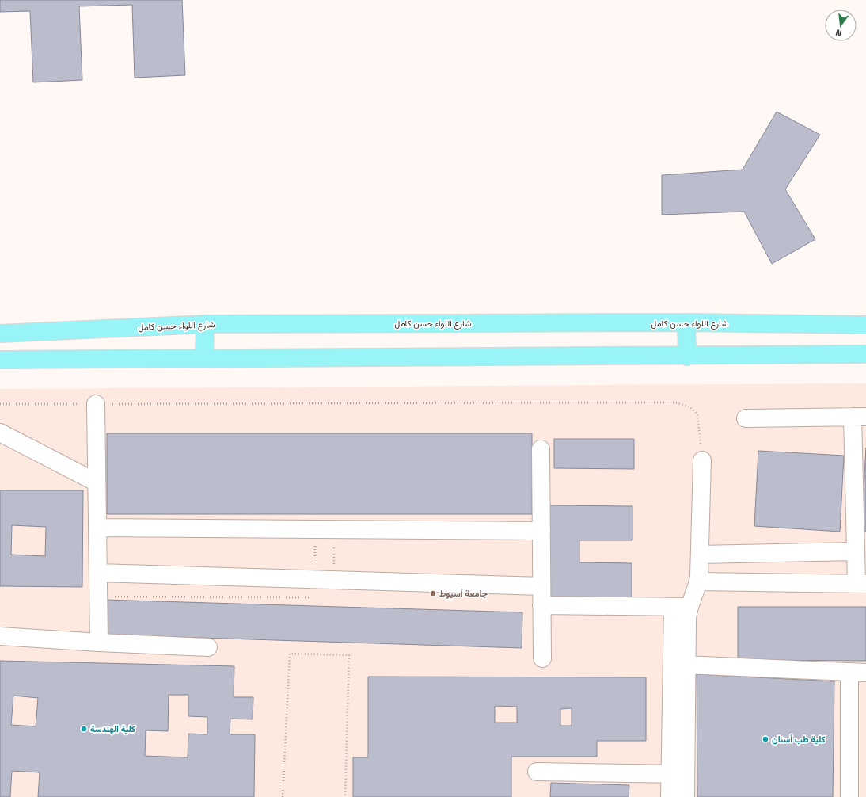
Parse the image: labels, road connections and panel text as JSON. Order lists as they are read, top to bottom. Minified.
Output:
{"streets":{"main road":["شارع اللواء حسن كامل"]},"places":["جامعة أسيوط","كلية الهندسة","كلية طب أسنان"],"north":"bottom"}
